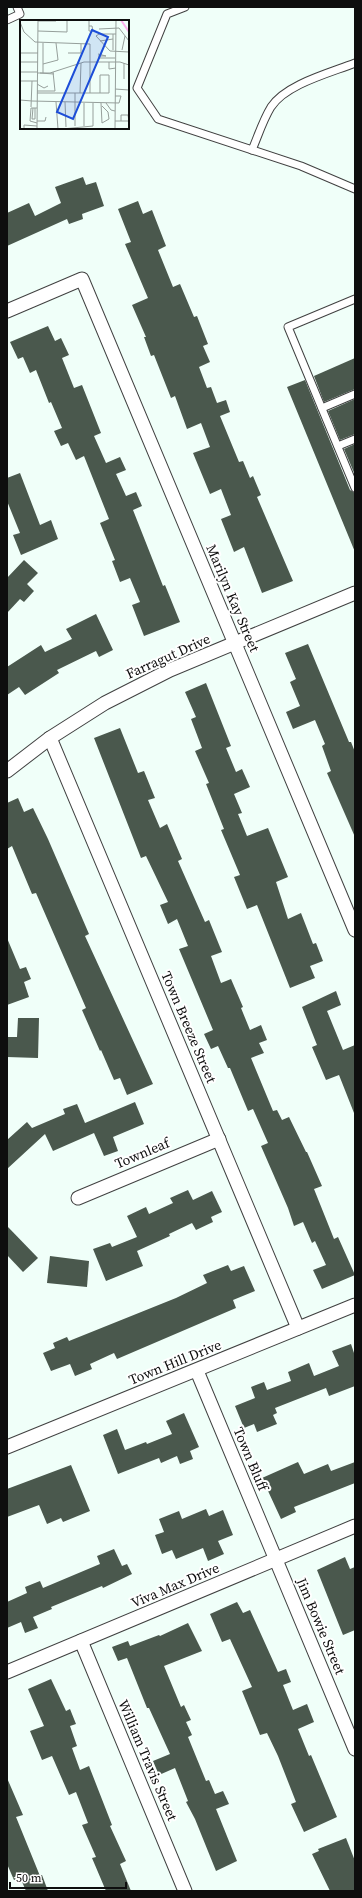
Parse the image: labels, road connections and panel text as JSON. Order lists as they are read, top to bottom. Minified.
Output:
{"streets":{"street":["Marilyn Kay Street","Farragut Drive","Town Breeze Street","Townleaf","Town Hill Drive","Town Bluff","Viva Max Drive","Jim Bowie Street","William Travis Street"]},"crossings":[["Marilyn Kay Street","Farragut Drive"],["Farragut Drive","Town Breeze Street"],["Town Breeze Street","Townleaf"],["Town Breeze Street","Town Hill Drive"],["Town Hill Drive","Town Bluff"],["Town Bluff","Viva Max Drive"],["Town Bluff","Jim Bowie Street"],["Viva Max Drive","Jim Bowie Street"],["Viva Max Drive","William Travis Street"]],"scale_bar":"50 m"}
